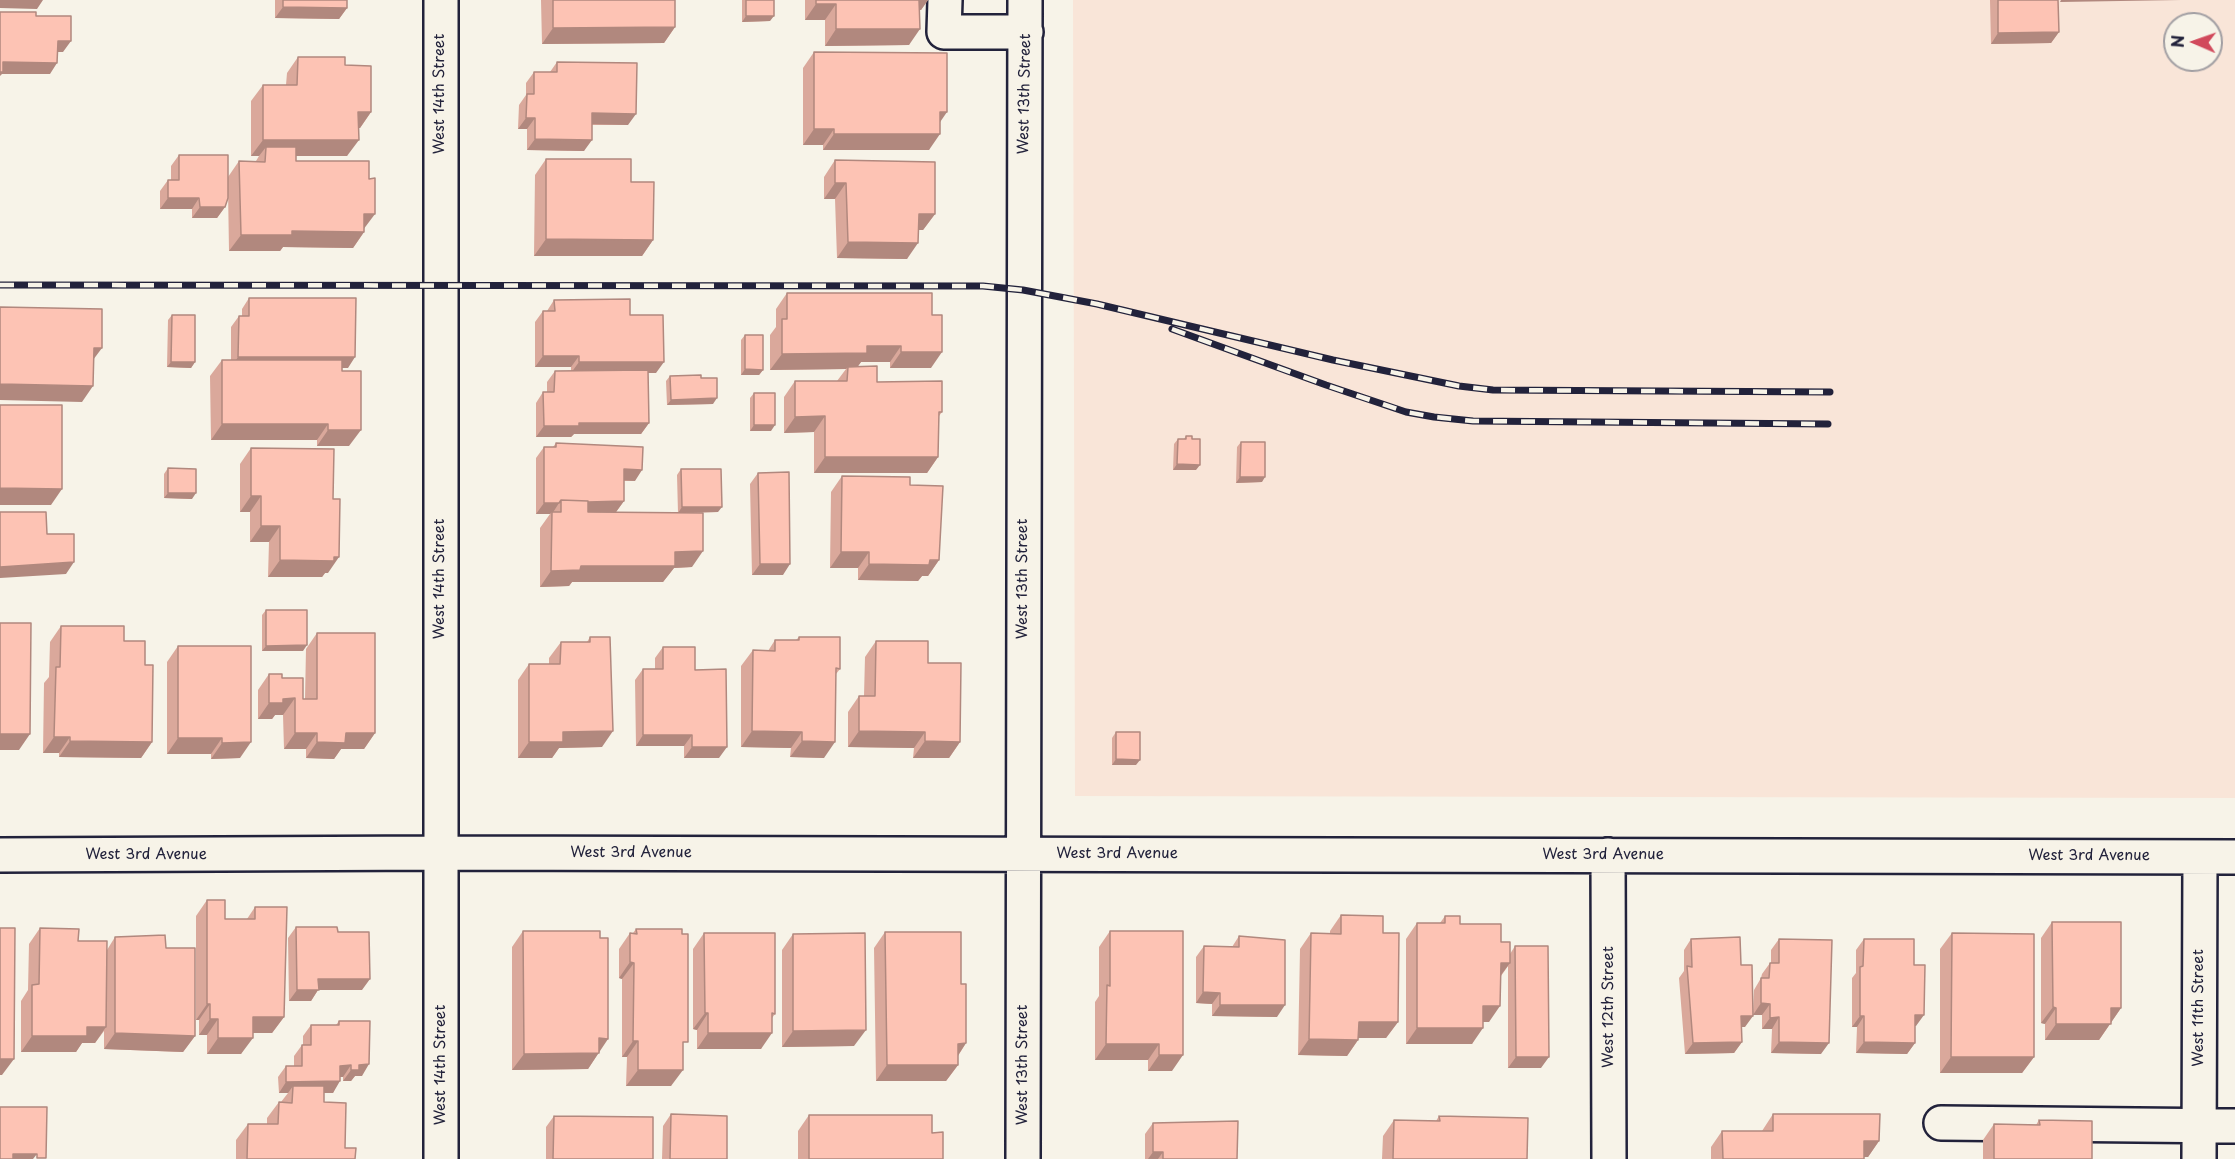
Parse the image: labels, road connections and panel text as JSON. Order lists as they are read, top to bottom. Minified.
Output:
{"streets":{"street":["West 14th Street","West 13th Street","West 3rd Avenue","West 12th Street","West 11th Street"]},"crossings":[["West 14th Street","West 3rd Avenue"],["West 13th Street","West 3rd Avenue"],["West 3rd Avenue","West 12th Street"],["West 3rd Avenue","West 11th Street"]],"north":"left"}
